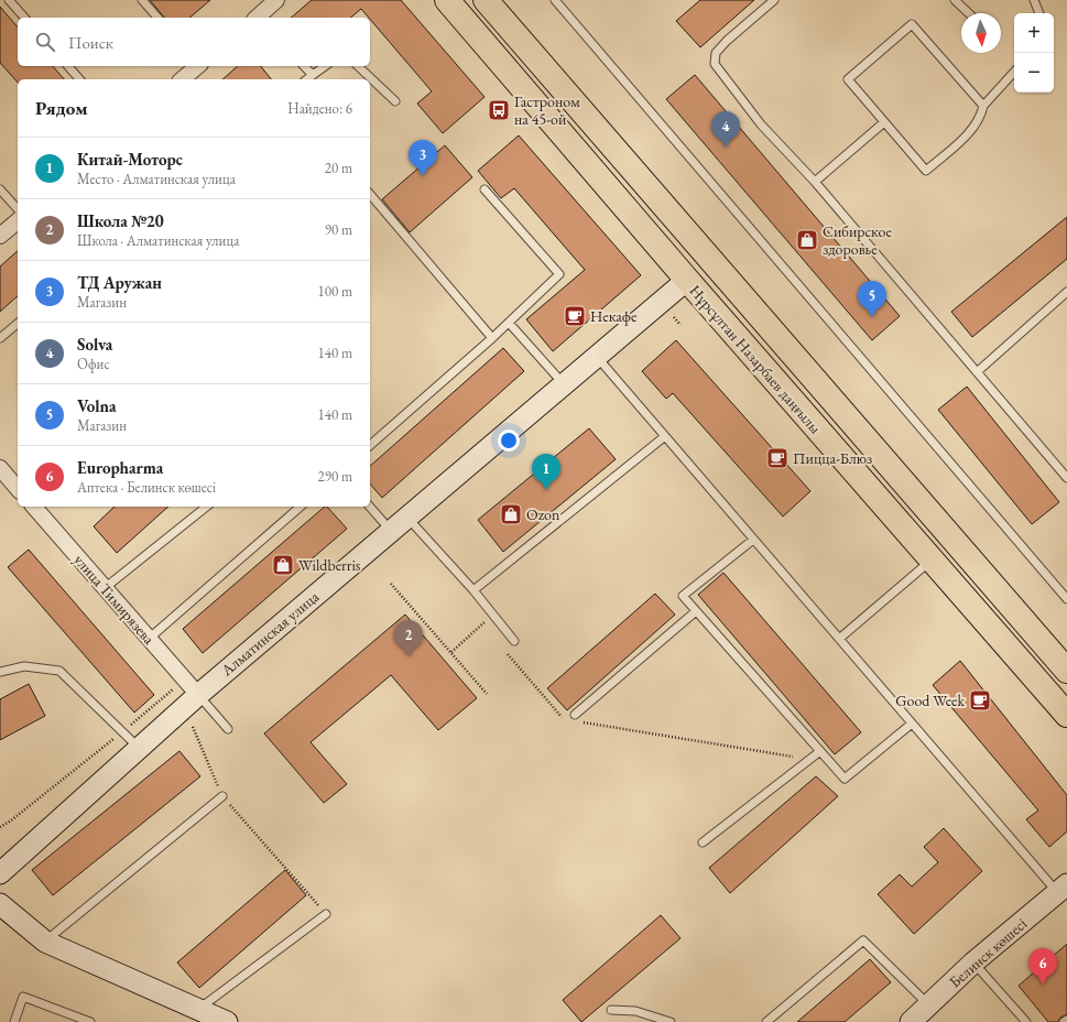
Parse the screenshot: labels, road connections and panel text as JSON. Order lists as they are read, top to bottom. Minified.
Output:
{"streets":{"main road":["Нұрсұлтан Назарбаев даңғылы"],"street":["улица Тимирязева","Алматинская улица","Белинск көшесі"]},"crossings":[["Нұрсұлтан Назарбаев даңғылы","Алматинская улица"],["улица Тимирязева","Алматинская улица"]],"places":{"bus stop":["Гастроном на 45-ой"],"shop":["Сибирское здоровье","Ozon","Wildberris"],"cafe":["Некафе","Пицца-Блюз","Good Week"]},"north":"bottom","page":{"map_buttons":["+","−"],"search":"Поиск","heading":["Рядом","Найдено: 6"],"pins":["4","3","5","1","2","6"],"list":[{"mark":"1","name":"Китай-Моторс","note":"Место · Алматинская улица","value":"20 m"},{"mark":"2","name":"Школа №20","note":"Школа · Алматинская улица","value":"90 m"},{"mark":"3","name":"ТД Аружан","note":"Магазин","value":"100 m"},{"mark":"4","name":"Solva","note":"Офис","value":"140 m"},{"mark":"5","name":"Volna","note":"Магазин","value":"140 m"},{"mark":"6","name":"Europharma","note":"Аптека · Белинск көшесі","value":"290 m"}]}}
